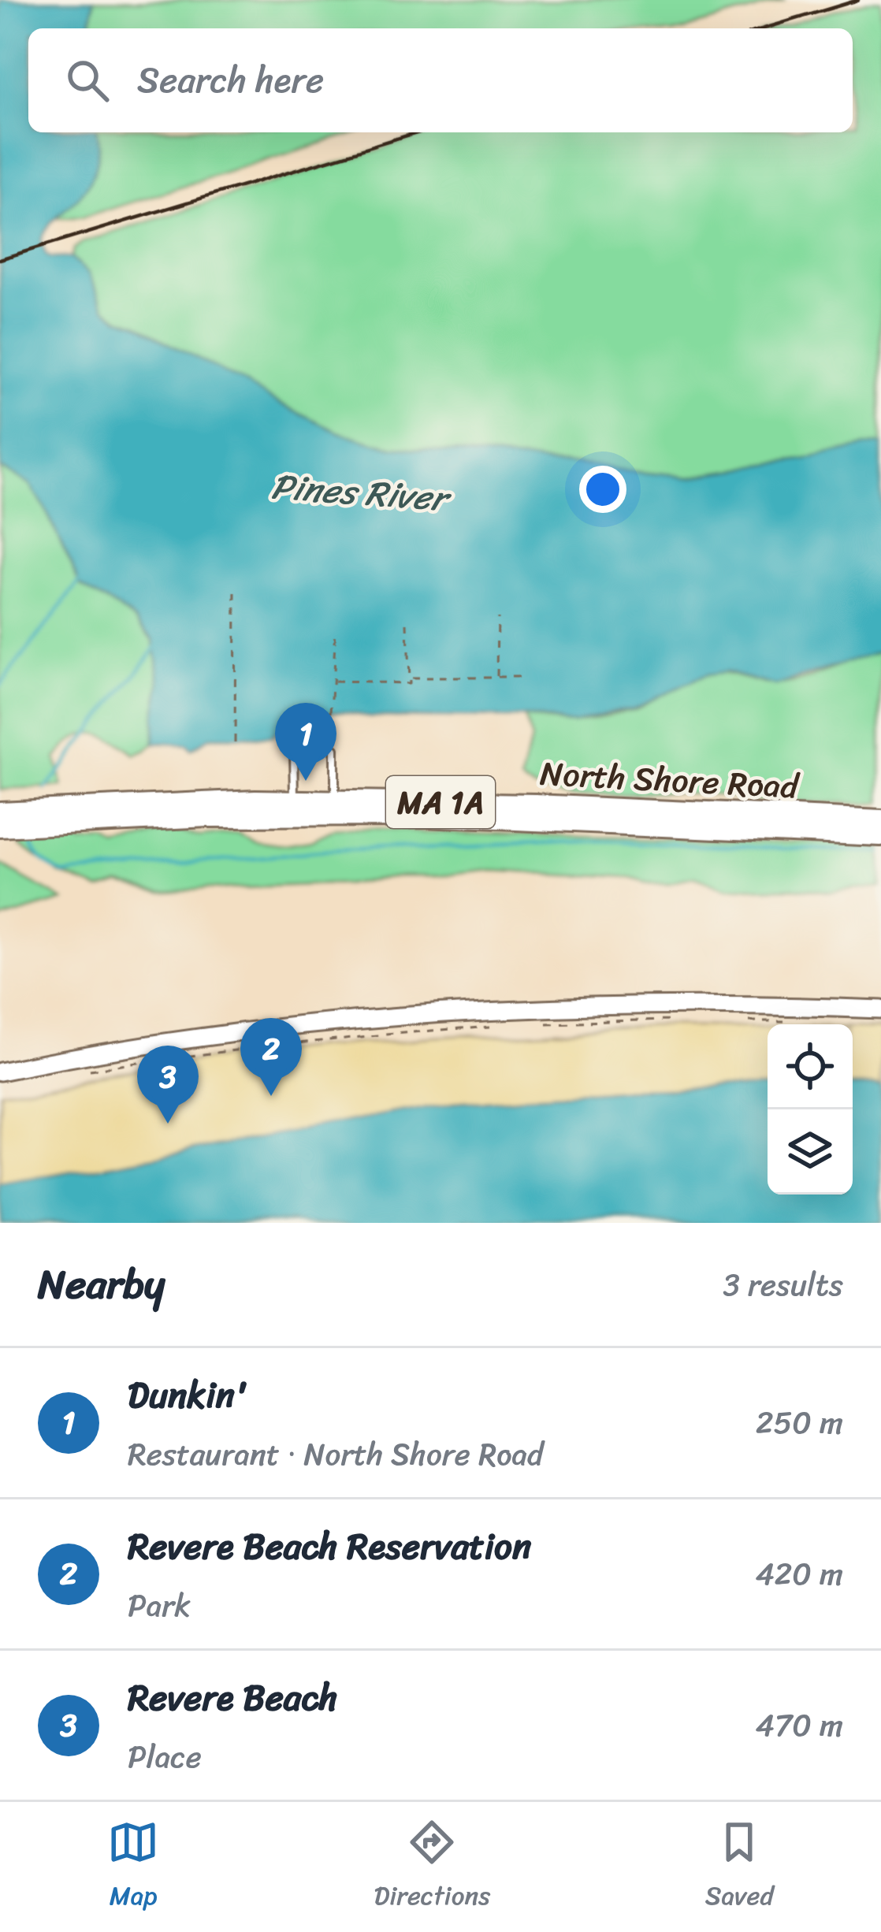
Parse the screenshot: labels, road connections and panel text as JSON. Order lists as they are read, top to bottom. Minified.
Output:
{"streets":{"highway":["North Shore Road","MA 1A"]},"water":["Pines River"],"page":{"search":"Search here","pins":["1","2","3"],"heading":["Nearby","3 results"],"list":[{"mark":"1","name":"Dunkin'","note":"Restaurant · North Shore Road","value":"250 m"},{"mark":"2","name":"Revere Beach Reservation","note":"Park","value":"420 m"},{"mark":"3","name":"Revere Beach","note":"Place","value":"470 m"}],"nav":["Map","Directions","Saved"]}}
